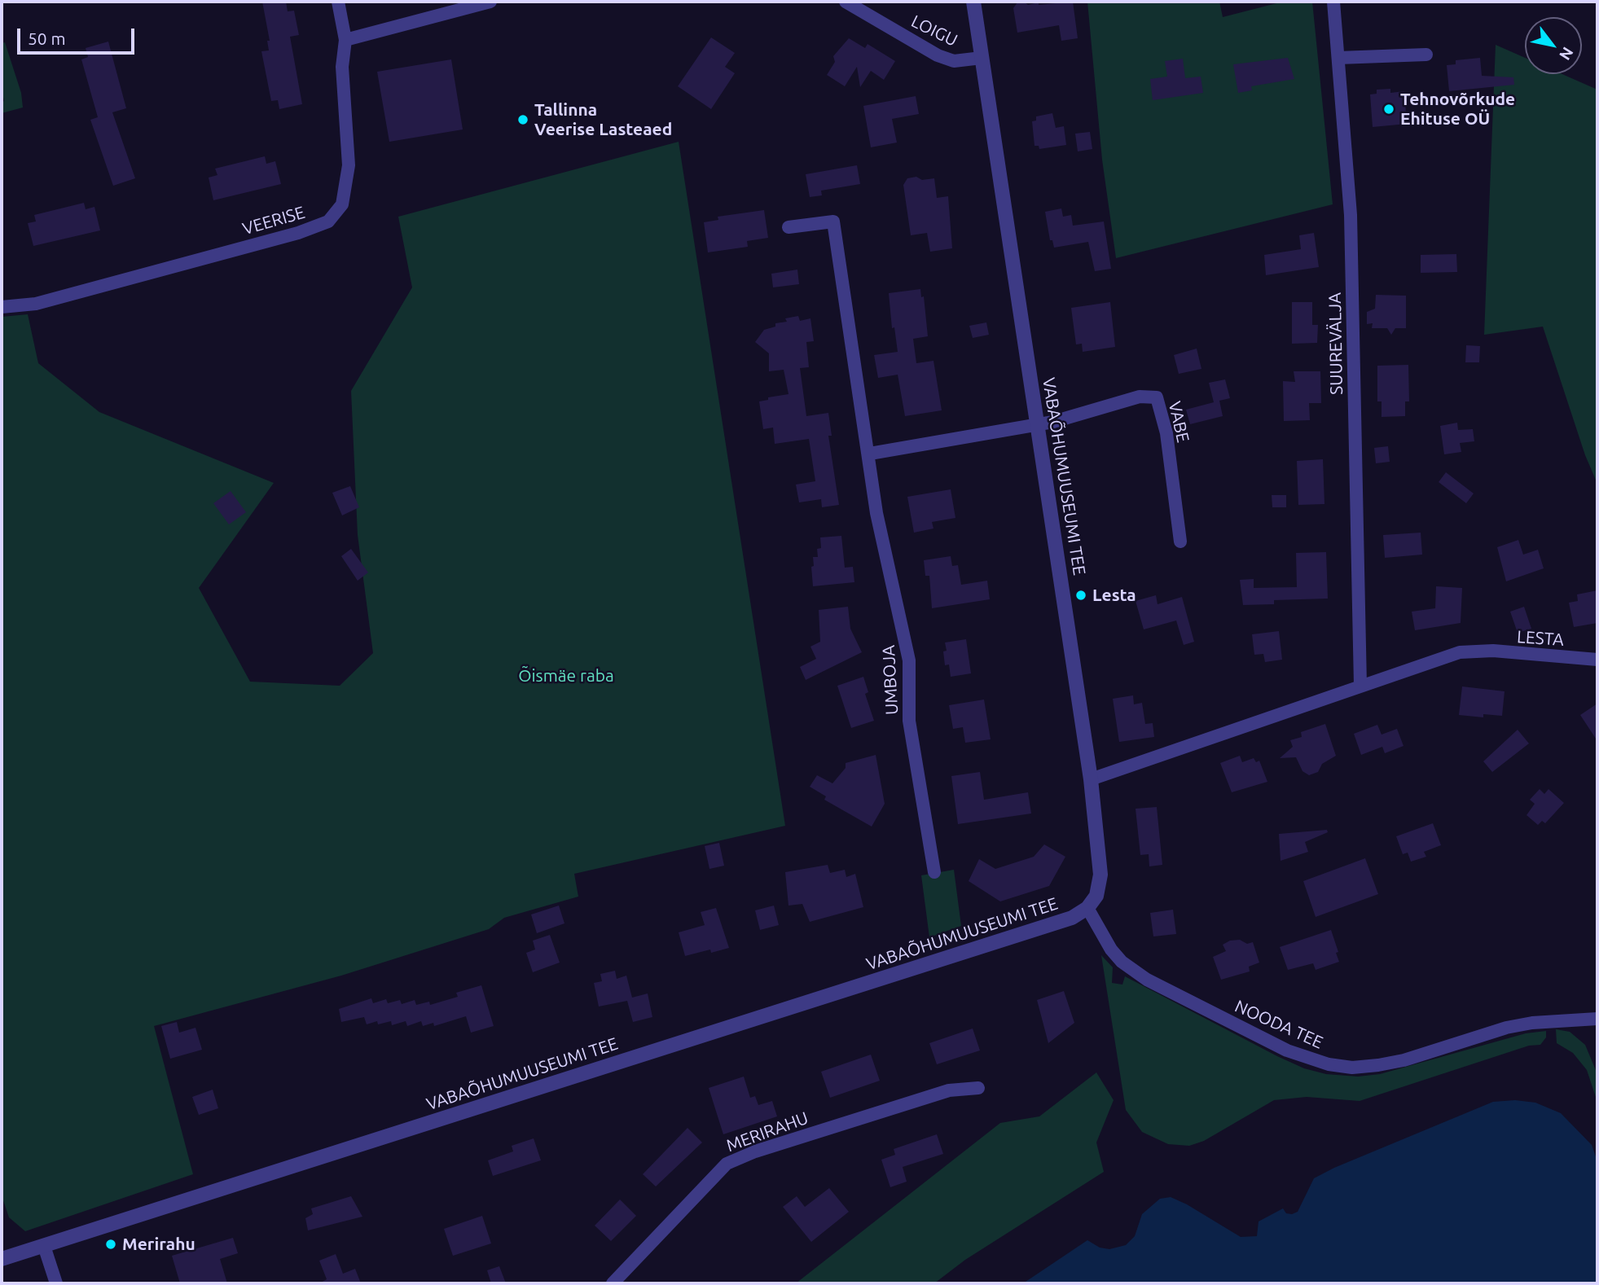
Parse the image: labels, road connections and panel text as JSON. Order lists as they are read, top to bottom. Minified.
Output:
{"streets":{"street":["LOIGU","VEERISE","SUUREVÄLJA","VABE","VABAÕHUMUUSEUMI TEE","LESTA","UMBOJA","NOODA TEE","MERIRAHU"]},"crossings":[["LOIGU","VABAÕHUMUUSEUMI TEE"],["SUUREVÄLJA","LESTA"],["VABE","VABAÕHUMUUSEUMI TEE"],["VABAÕHUMUUSEUMI TEE","LESTA"],["VABAÕHUMUUSEUMI TEE","NOODA TEE"]],"parks":["Õismäe raba"],"places":["Tehnovõrkude Ehituse OÜ","Tallinna Veerise Lasteaed","Lesta","Merirahu"],"scale_bar":"50 m","north":"bottom right"}
